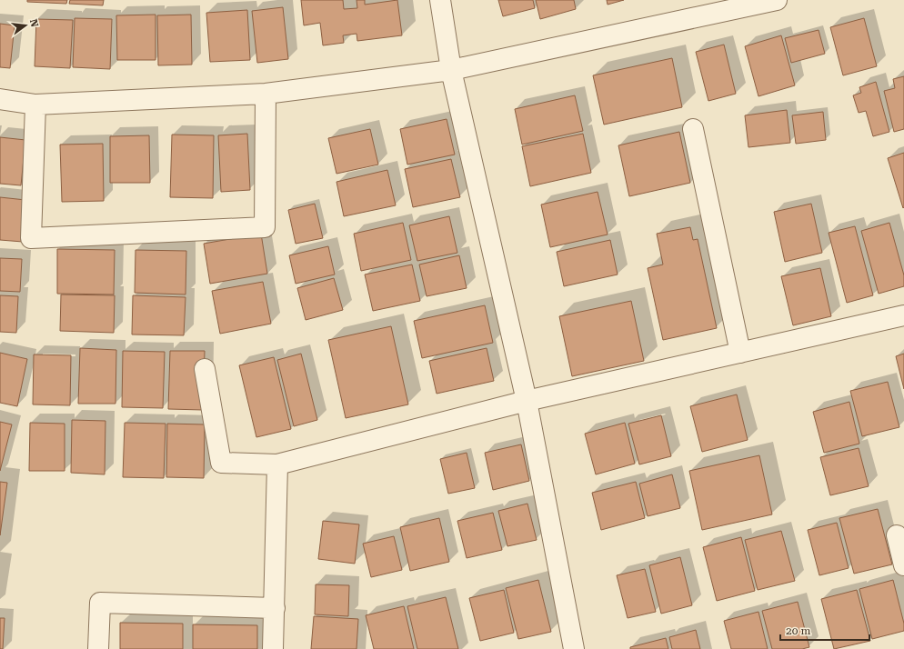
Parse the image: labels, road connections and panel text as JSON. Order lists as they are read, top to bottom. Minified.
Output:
{"scale_bar":"20 m","north":"right"}
